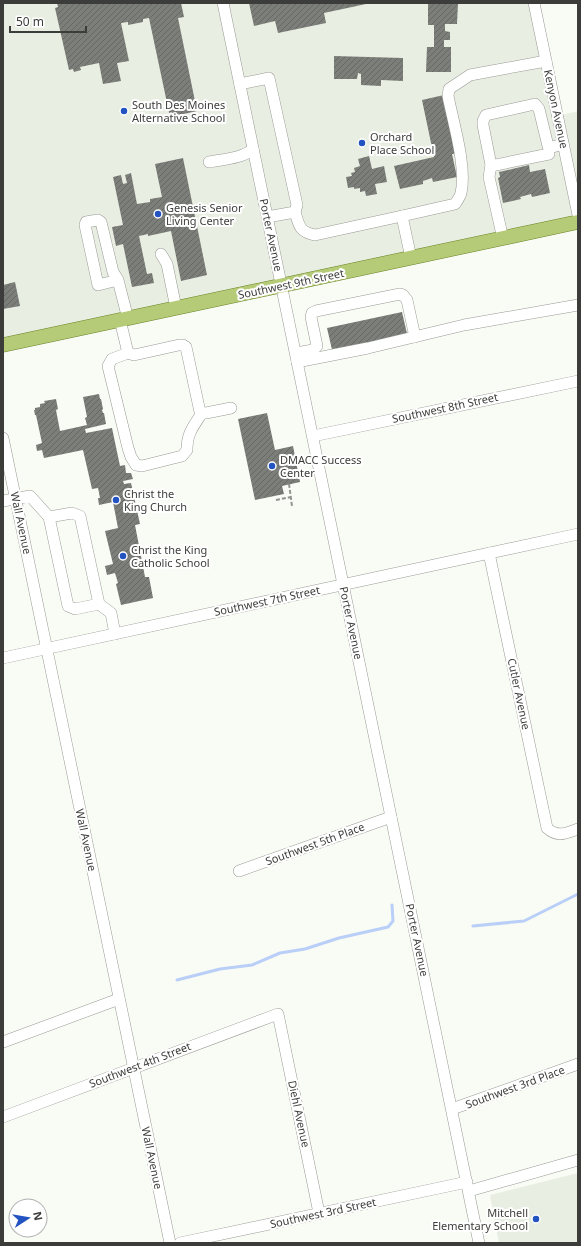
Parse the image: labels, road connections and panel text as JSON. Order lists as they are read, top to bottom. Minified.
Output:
{"streets":{"main road":["Southwest 9th Street"],"street":["Kenyon Avenue","Porter Avenue","Southwest 8th Street","Wall Avenue","Southwest 7th Street","Cutler Avenue","Southwest 5th Place","Southwest 4th Street","Southwest 3rd Place","Diehl Avenue","Southwest 3rd Street"]},"crossings":[["Porter Avenue","Southwest 9th Street"],["Porter Avenue","Southwest 8th Street"],["Porter Avenue","Southwest 7th Street"],["Porter Avenue","Southwest 5th Place"],["Porter Avenue","Southwest 3rd Place"],["Porter Avenue","Southwest 3rd Street"],["Wall Avenue","Southwest 7th Street"],["Wall Avenue","Southwest 4th Street"],["Southwest 7th Street","Cutler Avenue"],["Southwest 4th Street","Diehl Avenue"],["Diehl Avenue","Southwest 3rd Street"]],"places":["South Des Moines Alternative School","Orchard Place School","Genesis Senior Living Center","DMACC Success Center","Christ the King Church","Christ the King Catholic School","Mitchell Elementary School"],"scale_bar":"50 m","north":"right"}
